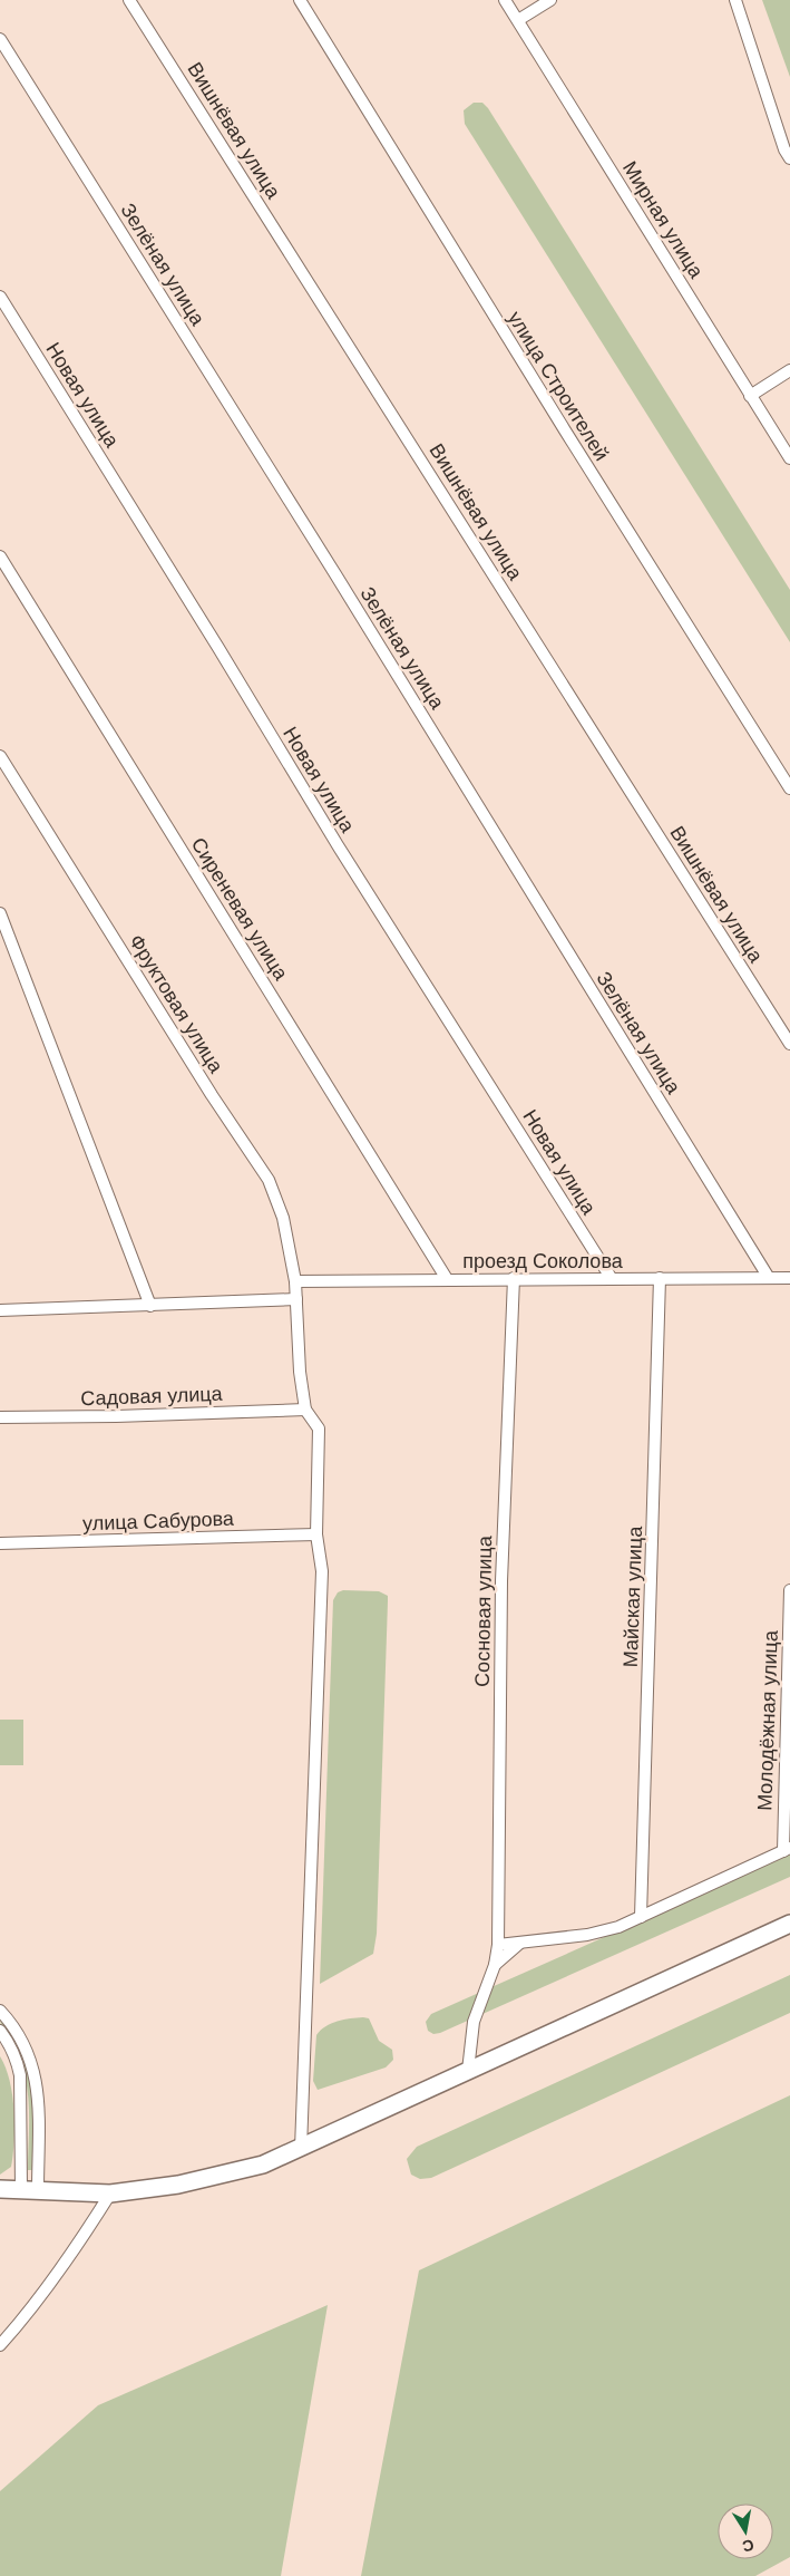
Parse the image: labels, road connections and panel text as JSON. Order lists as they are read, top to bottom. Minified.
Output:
{"streets":{"street":["Вишнёвая улица","Мирная улица","Зелёная улица","улица Строителей","Новая улица","Сиреневая улица","Фруктовая улица","проезд Соколова","Садовая улица","улица Сабурова","Майская улица","Сосновая улица","Молодёжная улица"]},"crossings":[["Зелёная улица","проезд Соколова"],["Новая улица","проезд Соколова"],["Сиреневая улица","проезд Соколова"],["Фруктовая улица","проезд Соколова"],["Фруктовая улица","Садовая улица"],["проезд Соколова","Майская улица"],["проезд Соколова","Сосновая улица"]],"north":"bottom"}
